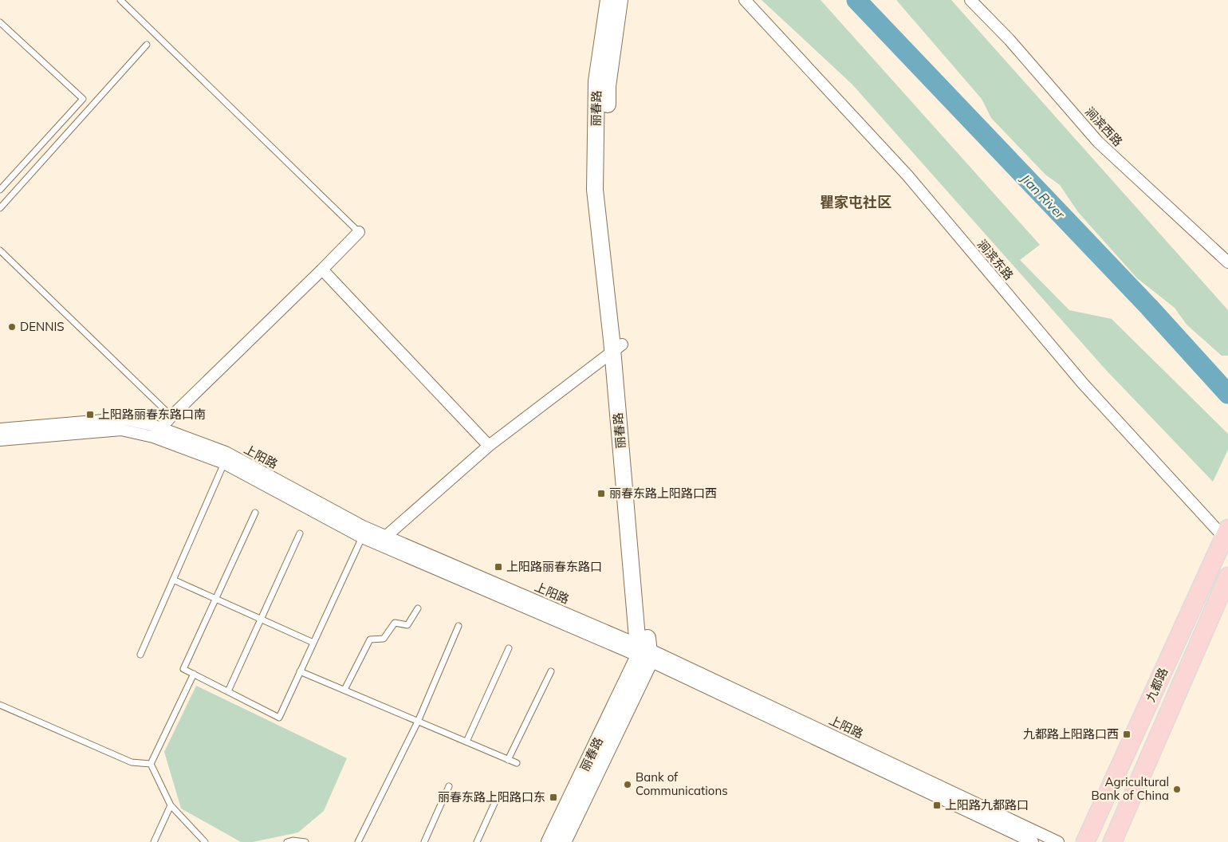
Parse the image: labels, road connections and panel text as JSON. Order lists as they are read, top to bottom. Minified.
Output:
{"streets":{"main road":["丽春路","九都路"],"street":["涧滨西路","涧滨东路","上阳路"]},"crossings":[["丽春路","上阳路"],["涧滨东路","九都路"]],"districts":["瞿家屯社区"],"water":["Jian River"],"places":{"other":["DENNIS","Bank of Communications","Agricultural Bank of China"],"transit":["上阳路丽春东路口南","丽春东路上阳路口西","上阳路丽春东路口","九都路上阳路口西","丽春东路上阳路口东","上阳路九都路口"]}}
